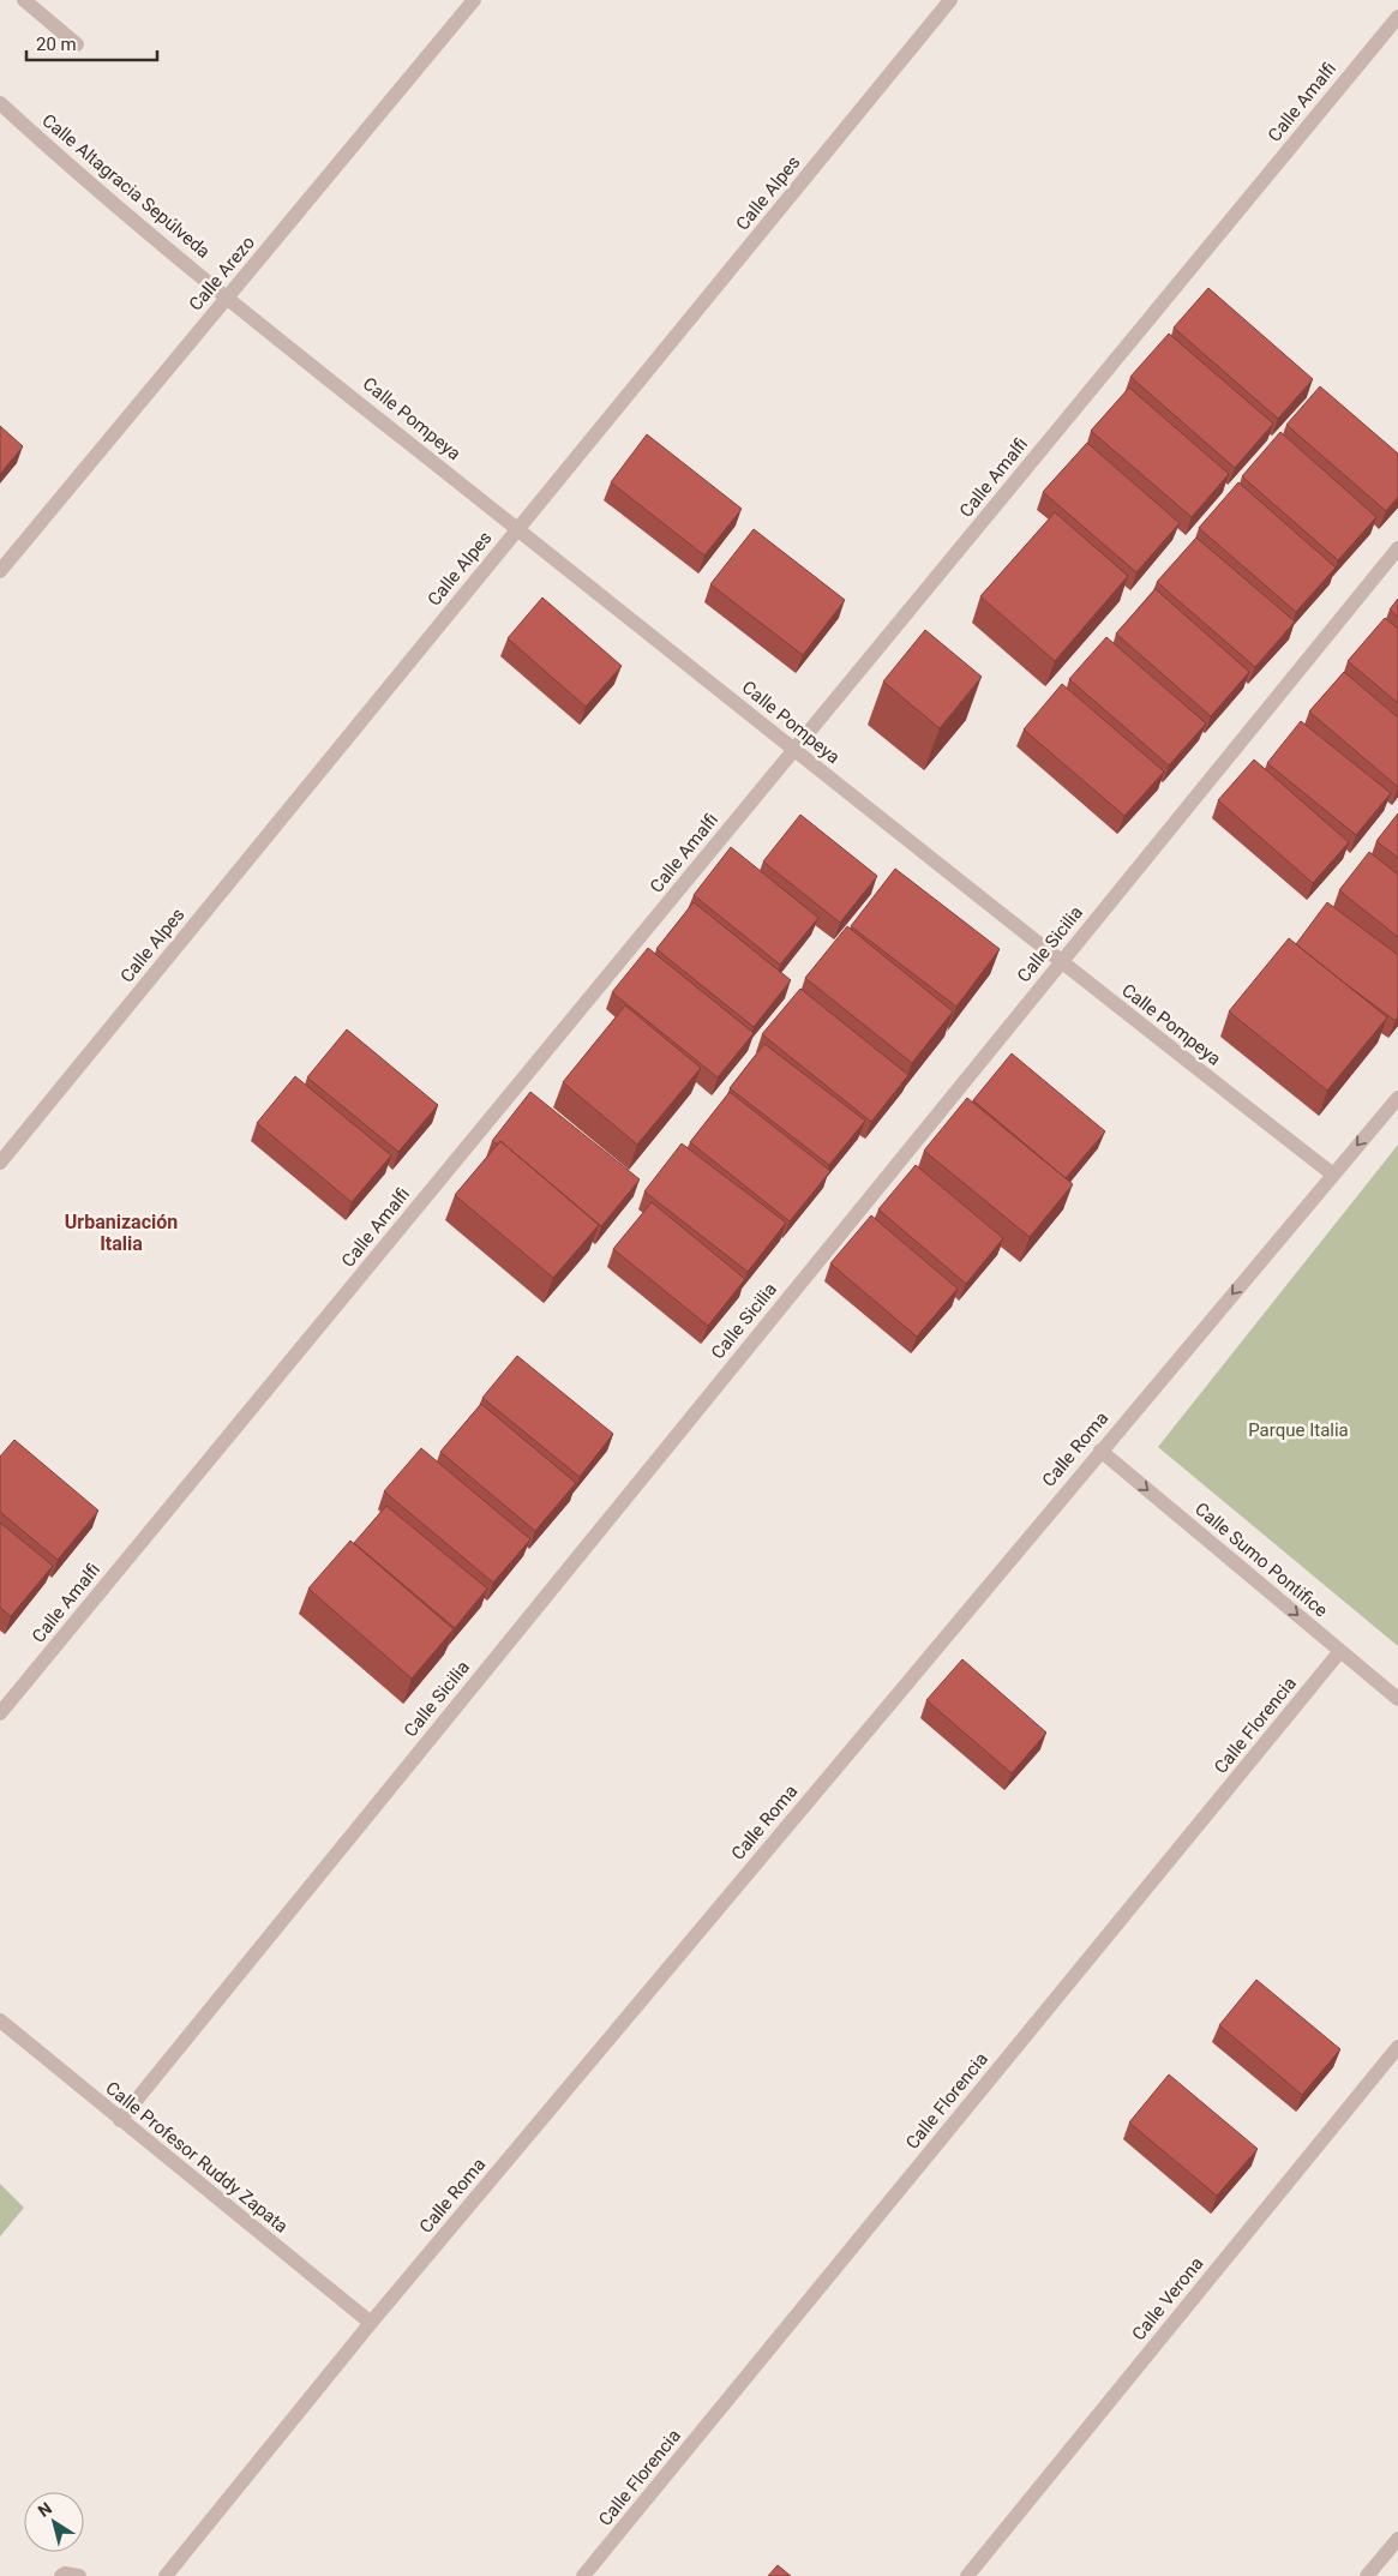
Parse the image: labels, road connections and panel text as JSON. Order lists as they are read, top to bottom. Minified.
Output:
{"streets":{"street":["Calle Amalfi","Calle Altagracia Sepúlveda","Calle Alpes","Calle Arezo","Calle Pompeya","Calle Sicilia","Calle Roma","Calle Sumo Pontifice","Calle Florencia","Calle Profesor Ruddy Zapata","Calle Verona"]},"crossings":[["Calle Amalfi","Calle Pompeya"],["Calle Altagracia Sepúlveda","Calle Arezo"],["Calle Altagracia Sepúlveda","Calle Pompeya"],["Calle Alpes","Calle Pompeya"],["Calle Arezo","Calle Pompeya"],["Calle Pompeya","Calle Sicilia"],["Calle Pompeya","Calle Roma"],["Calle Sicilia","Calle Profesor Ruddy Zapata"],["Calle Roma","Calle Sumo Pontifice"],["Calle Roma","Calle Profesor Ruddy Zapata"],["Calle Sumo Pontifice","Calle Florencia"]],"one_way":["Calle Sumo Pontifice"],"districts":["Urbanización Italia"],"parks":["Parque Italia"],"scale_bar":"20 m","north":"top left"}
